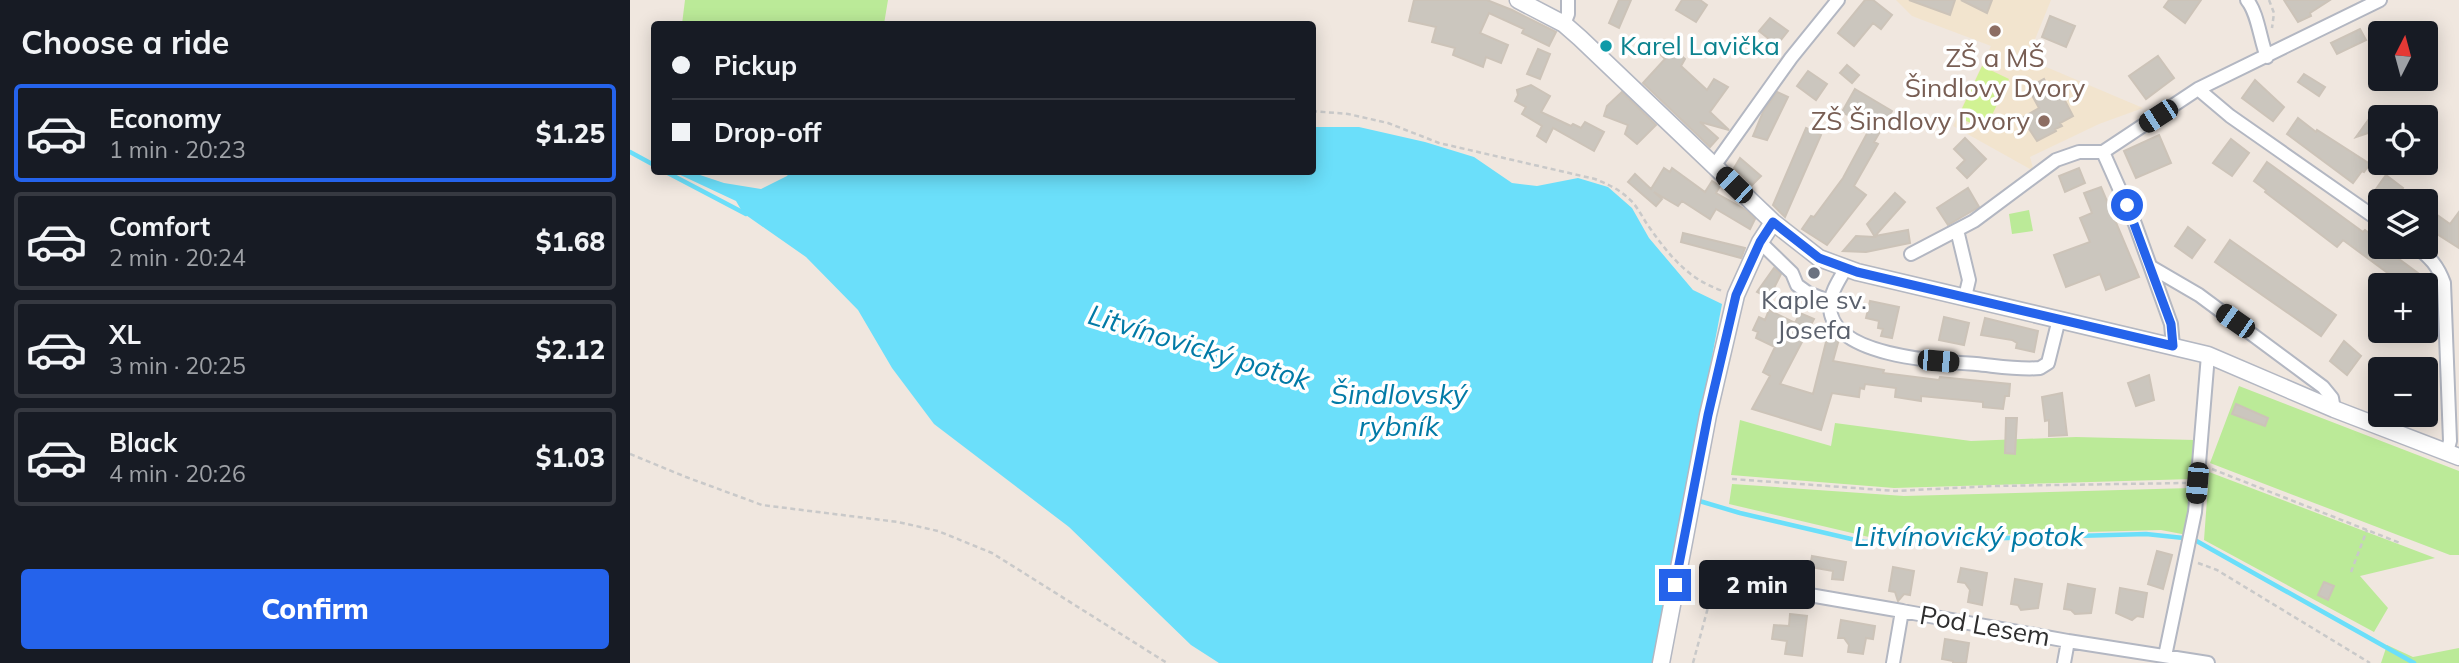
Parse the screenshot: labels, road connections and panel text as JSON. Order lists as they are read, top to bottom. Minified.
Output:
{"streets":{"street":["Pod Lesem"]},"water":["Litvínovický potok","Šindlovský rybník"],"places":["ZŠ a MŠ Šindlovy Dvory","Karel Lavička","ZŠ Šindlovy Dvory","Kaple sv. Josefa"],"north":"top","page":{"heading":"Choose a ride","map_buttons":["+","−"],"banner":["Pickup","Drop-off"],"list":[{"name":"Economy","note":"1 min · 20:23","value":"$1.25"},{"name":"Comfort","note":"2 min · 20:24","value":"$1.68"},{"name":"XL","note":"3 min · 20:25","value":"$2.12"},{"name":"Black","note":"4 min · 20:26","value":"$1.03"}],"buttons":"Confirm","bubble":"2 min"}}
